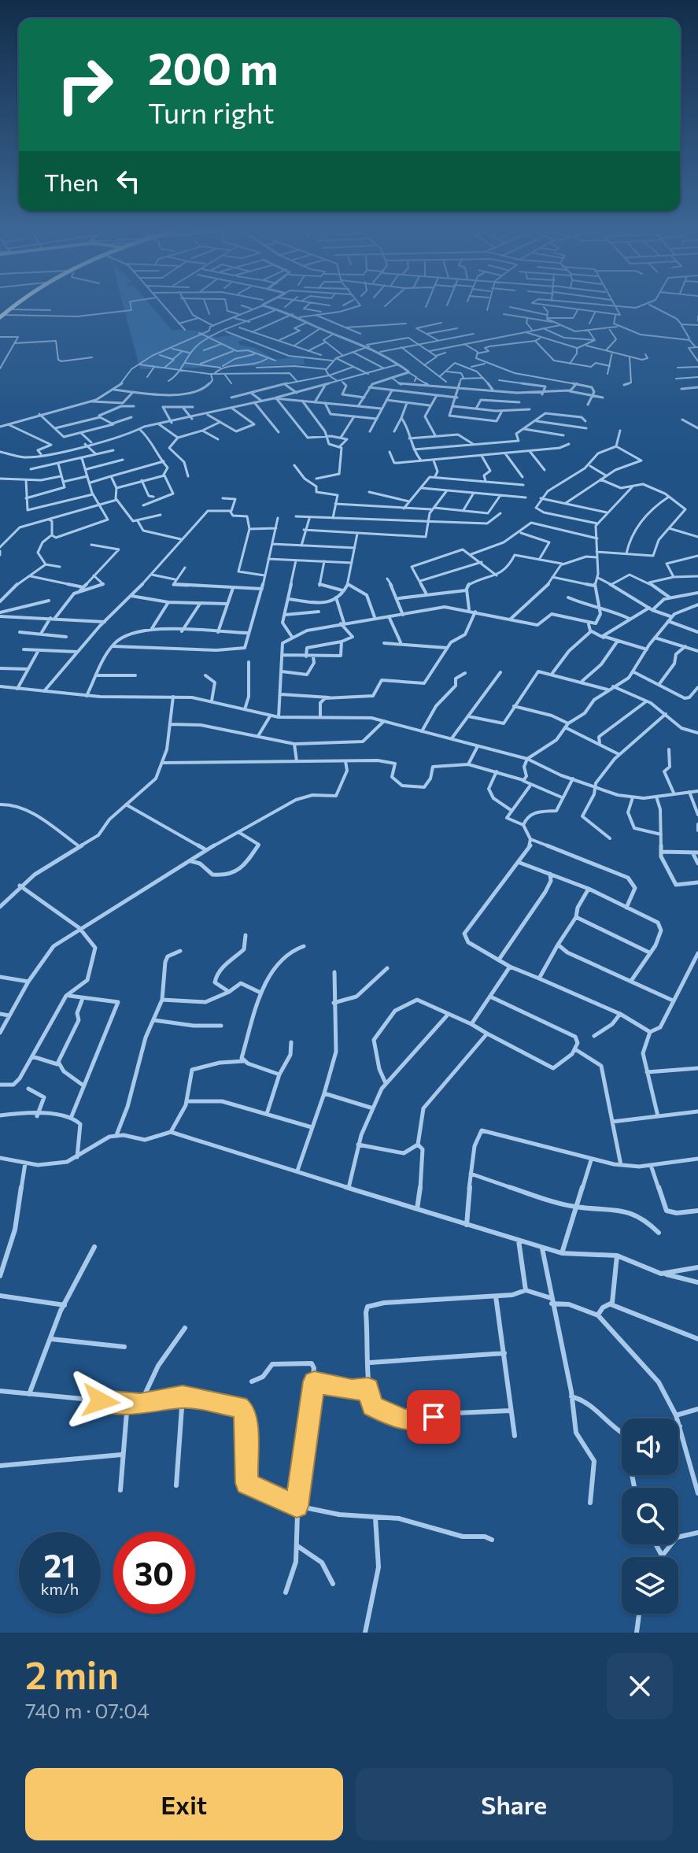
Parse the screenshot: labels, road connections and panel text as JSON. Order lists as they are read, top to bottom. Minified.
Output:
{"page":{"turn":["200 m","Turn right"],"then":"Then","speed":"21 km/h","limit":"30","heading":["2 min","740 m · 07:04"],"buttons":["Exit","Share"]}}
